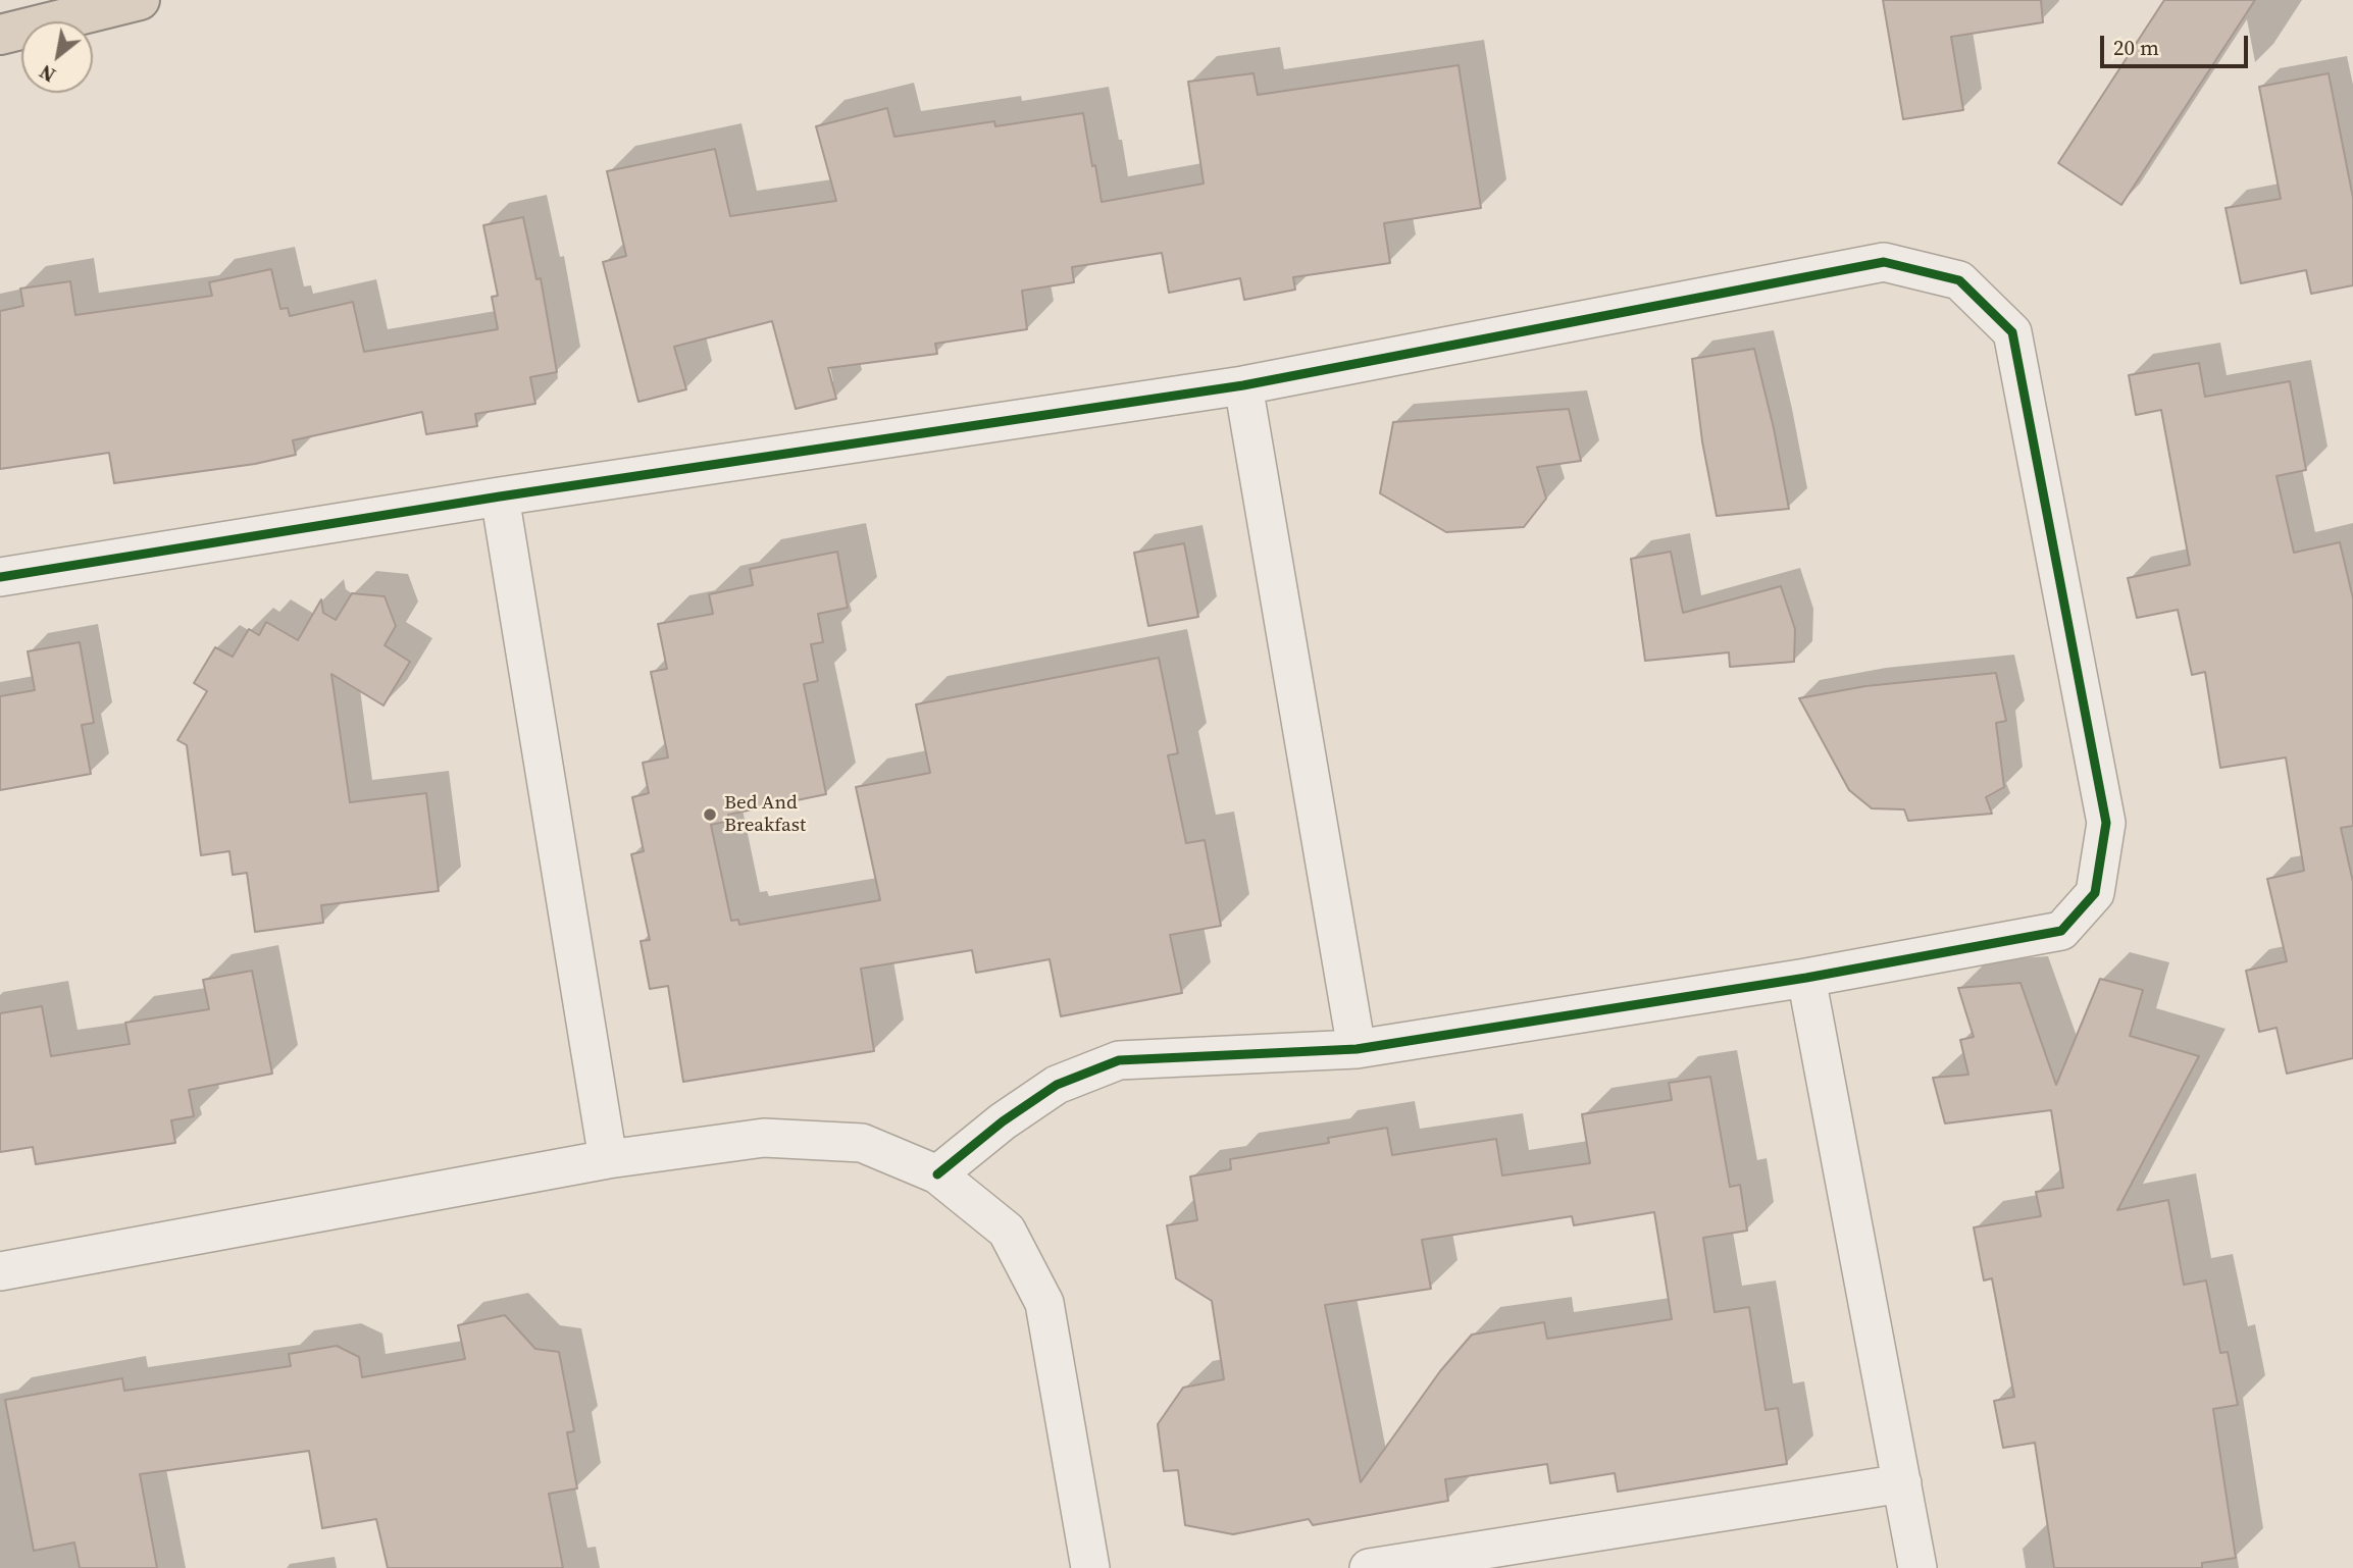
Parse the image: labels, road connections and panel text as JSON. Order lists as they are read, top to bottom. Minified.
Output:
{"places":["Bed And Breakfast"],"scale_bar":"20 m","north":"bottom left"}
